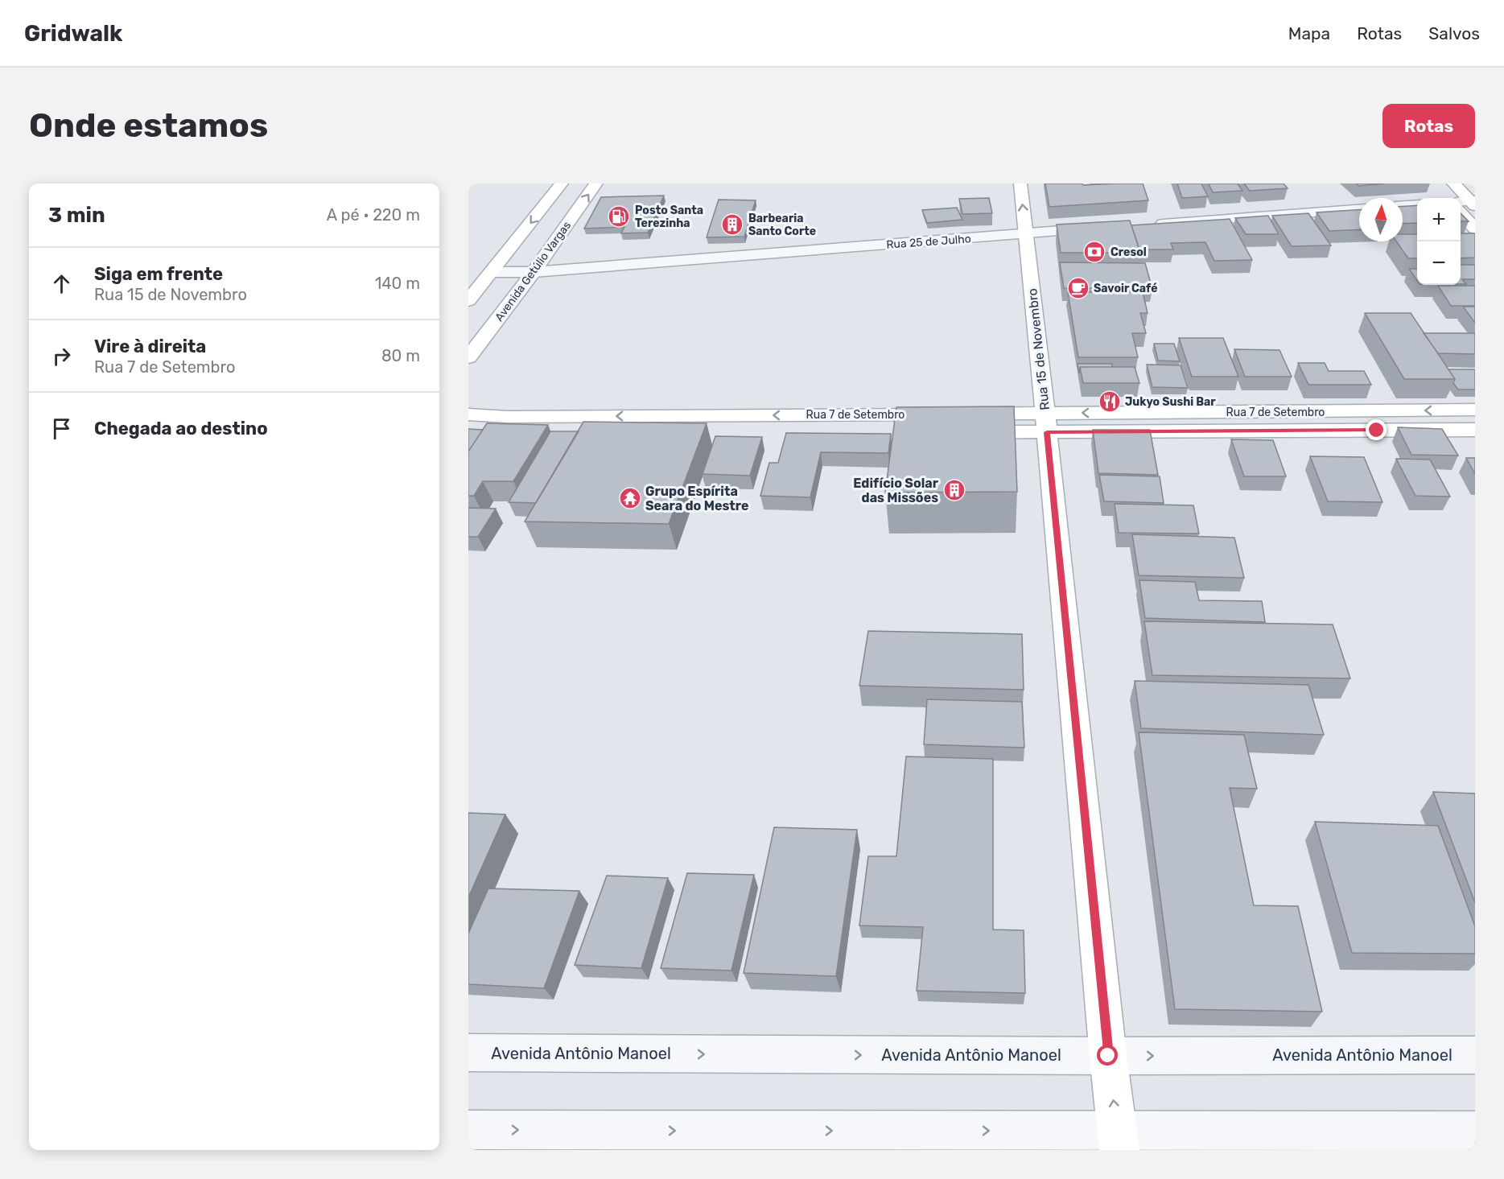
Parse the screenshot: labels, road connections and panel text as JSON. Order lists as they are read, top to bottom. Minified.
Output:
{"streets":{"street":["Rua 25 de Julho","Avenida Getúlio Vargas","Rua 15 de Novembro","Rua 7 de Setembro","Avenida Antônio Manoel"]},"crossings":[["Rua 25 de Julho","Avenida Getúlio Vargas"],["Rua 25 de Julho","Rua 15 de Novembro"],["Rua 15 de Novembro","Rua 7 de Setembro"],["Rua 15 de Novembro","Avenida Antônio Manoel"]],"places":{"fuel station":["Posto Santa Terezinha"],"building":["Barbearia Santo Corte","Edifício Solar das Missões"],"bank":["Cresol"],"cafe":["Savoir Café"],"restaurant":["Jukyo Sushi Bar"],"temple":["Grupo Espírita Seara do Mestre"]},"north":"top","page":{"header":"Gridwalk","nav":["Mapa","Rotas","Salvos"],"buttons":"Rotas","title":"Onde estamos","heading":["3 min","A pé · 220 m"],"map_buttons":["+","−"],"list":[["Siga em frente","Rua 15 de Novembro","140 m"],["Vire à direita","Rua 7 de Setembro","80 m"],"Chegada ao destino"]}}
